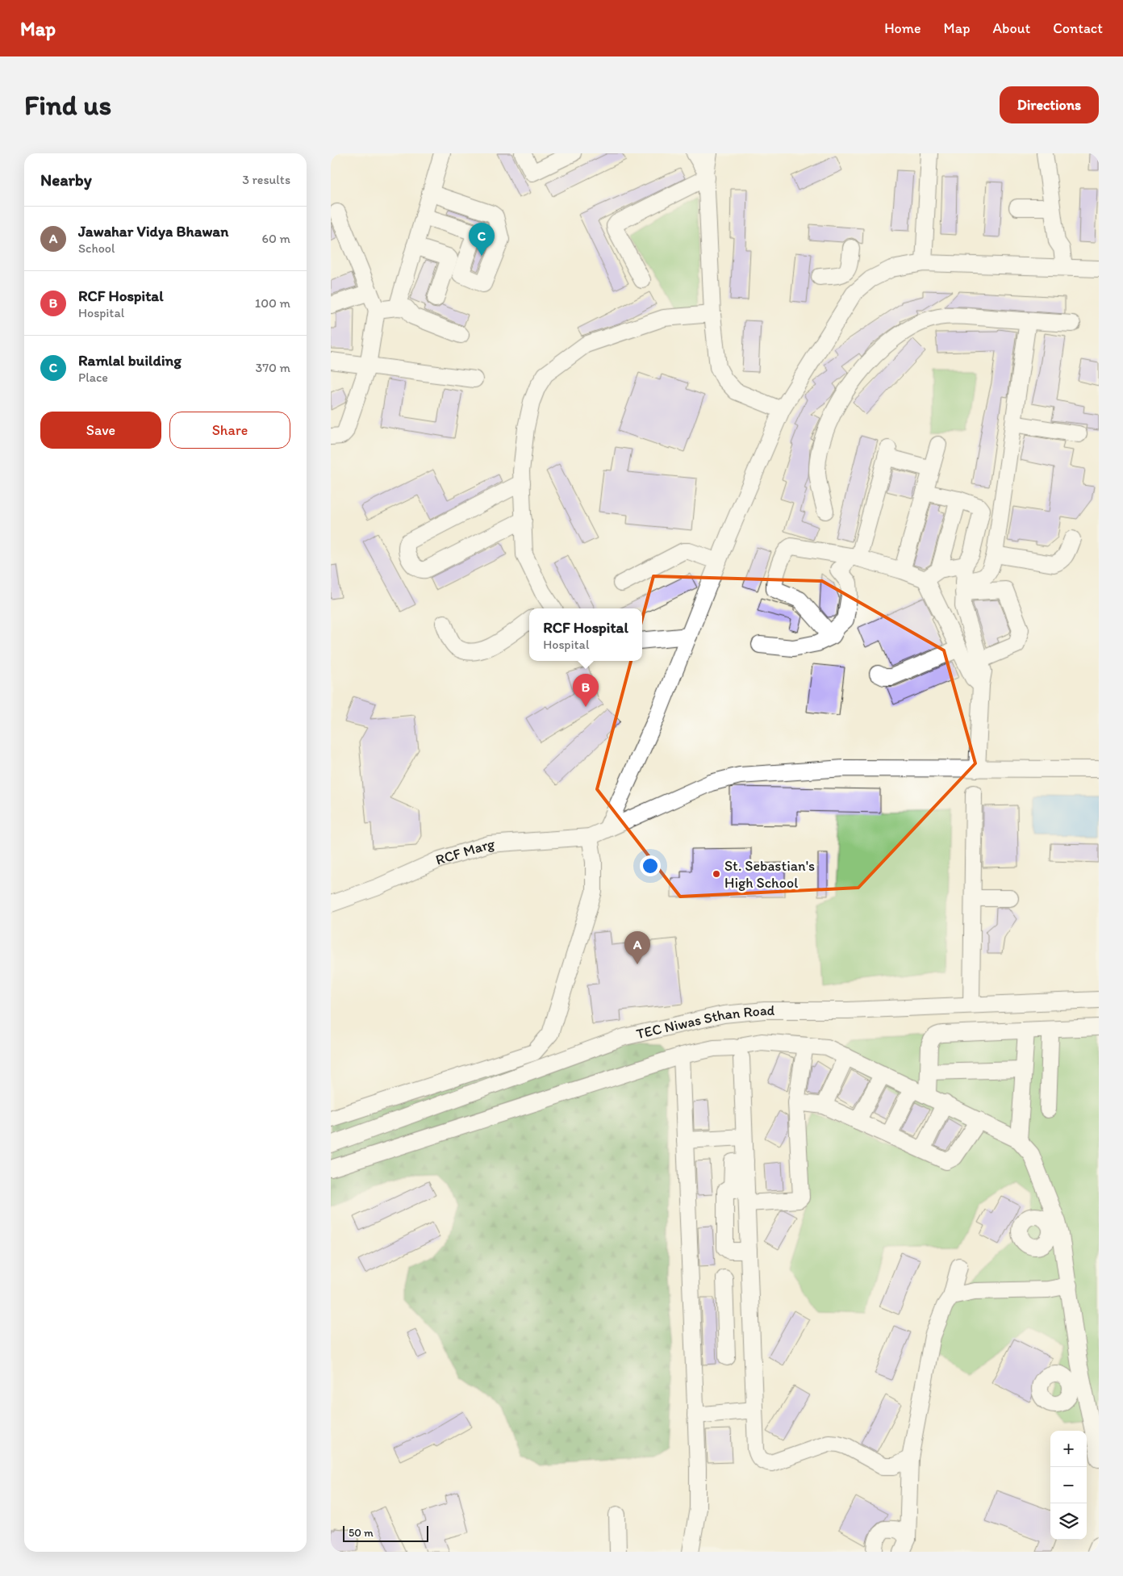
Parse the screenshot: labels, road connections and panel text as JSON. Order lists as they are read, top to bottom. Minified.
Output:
{"streets":{"street":["RCF Marg","TEC Niwas Sthan Road"]},"places":["St. Sebastian's High School"],"scale_bar":"50 m","page":{"header":"Map","nav":["Home","Map","About","Contact"],"buttons":["Directions",["Save","Share"]],"title":"Find us","heading":["Nearby","3 results"],"list":[{"mark":"A","name":"Jawahar Vidya Bhawan","note":"School","value":"60 m"},{"mark":"B","name":"RCF Hospital","note":"Hospital","value":"100 m"},{"mark":"C","name":"Ramlal building","note":"Place","value":"370 m"}],"pins":["C","B","A"],"popup":["RCF Hospital","Hospital"],"map_buttons":["+","−"],"scale":"50 m"}}
